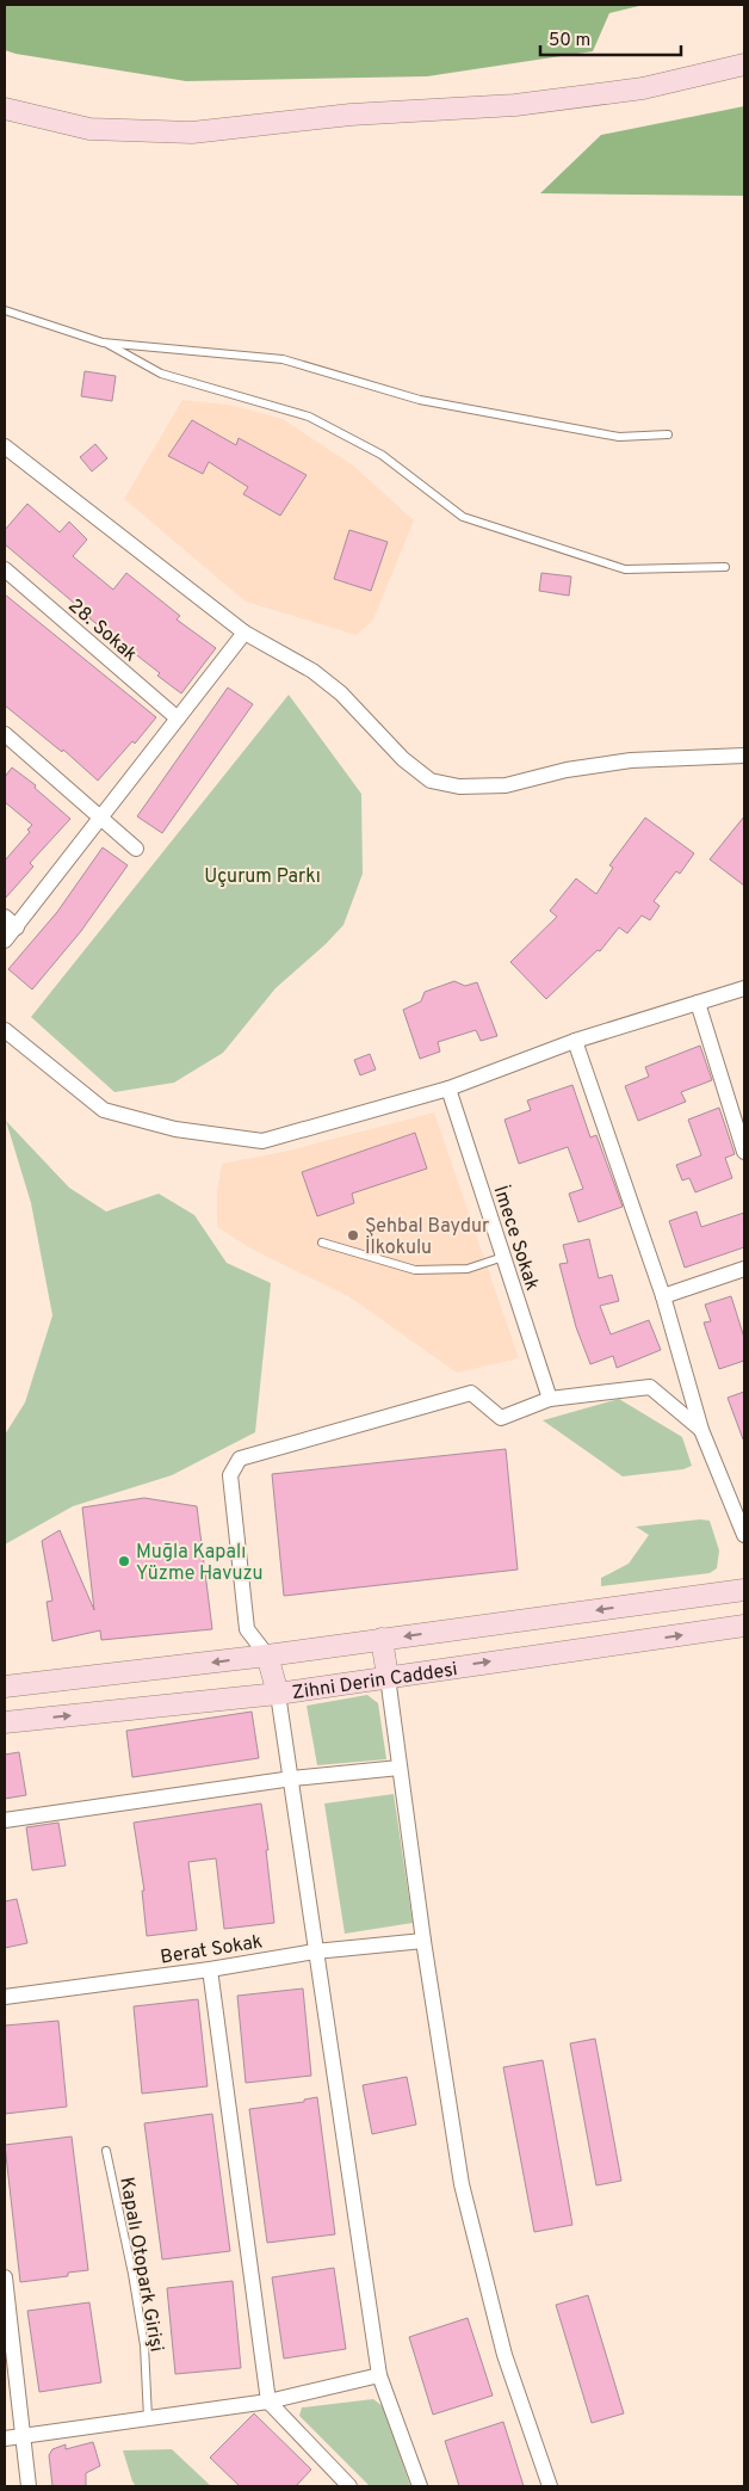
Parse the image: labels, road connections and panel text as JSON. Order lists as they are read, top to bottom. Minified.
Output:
{"streets":{"main road":["Zihni Derin Caddesi"],"street":["28. Sokak","İmece Sokak","Berat Sokak"],"lane":["Kapalı Otopark Girişi"]},"parks":["Uçurum Parkı"],"places":["Şehbal Baydur İlkokulu","Muğla Kapalı Yüzme Havuzu"],"scale_bar":"50 m"}
